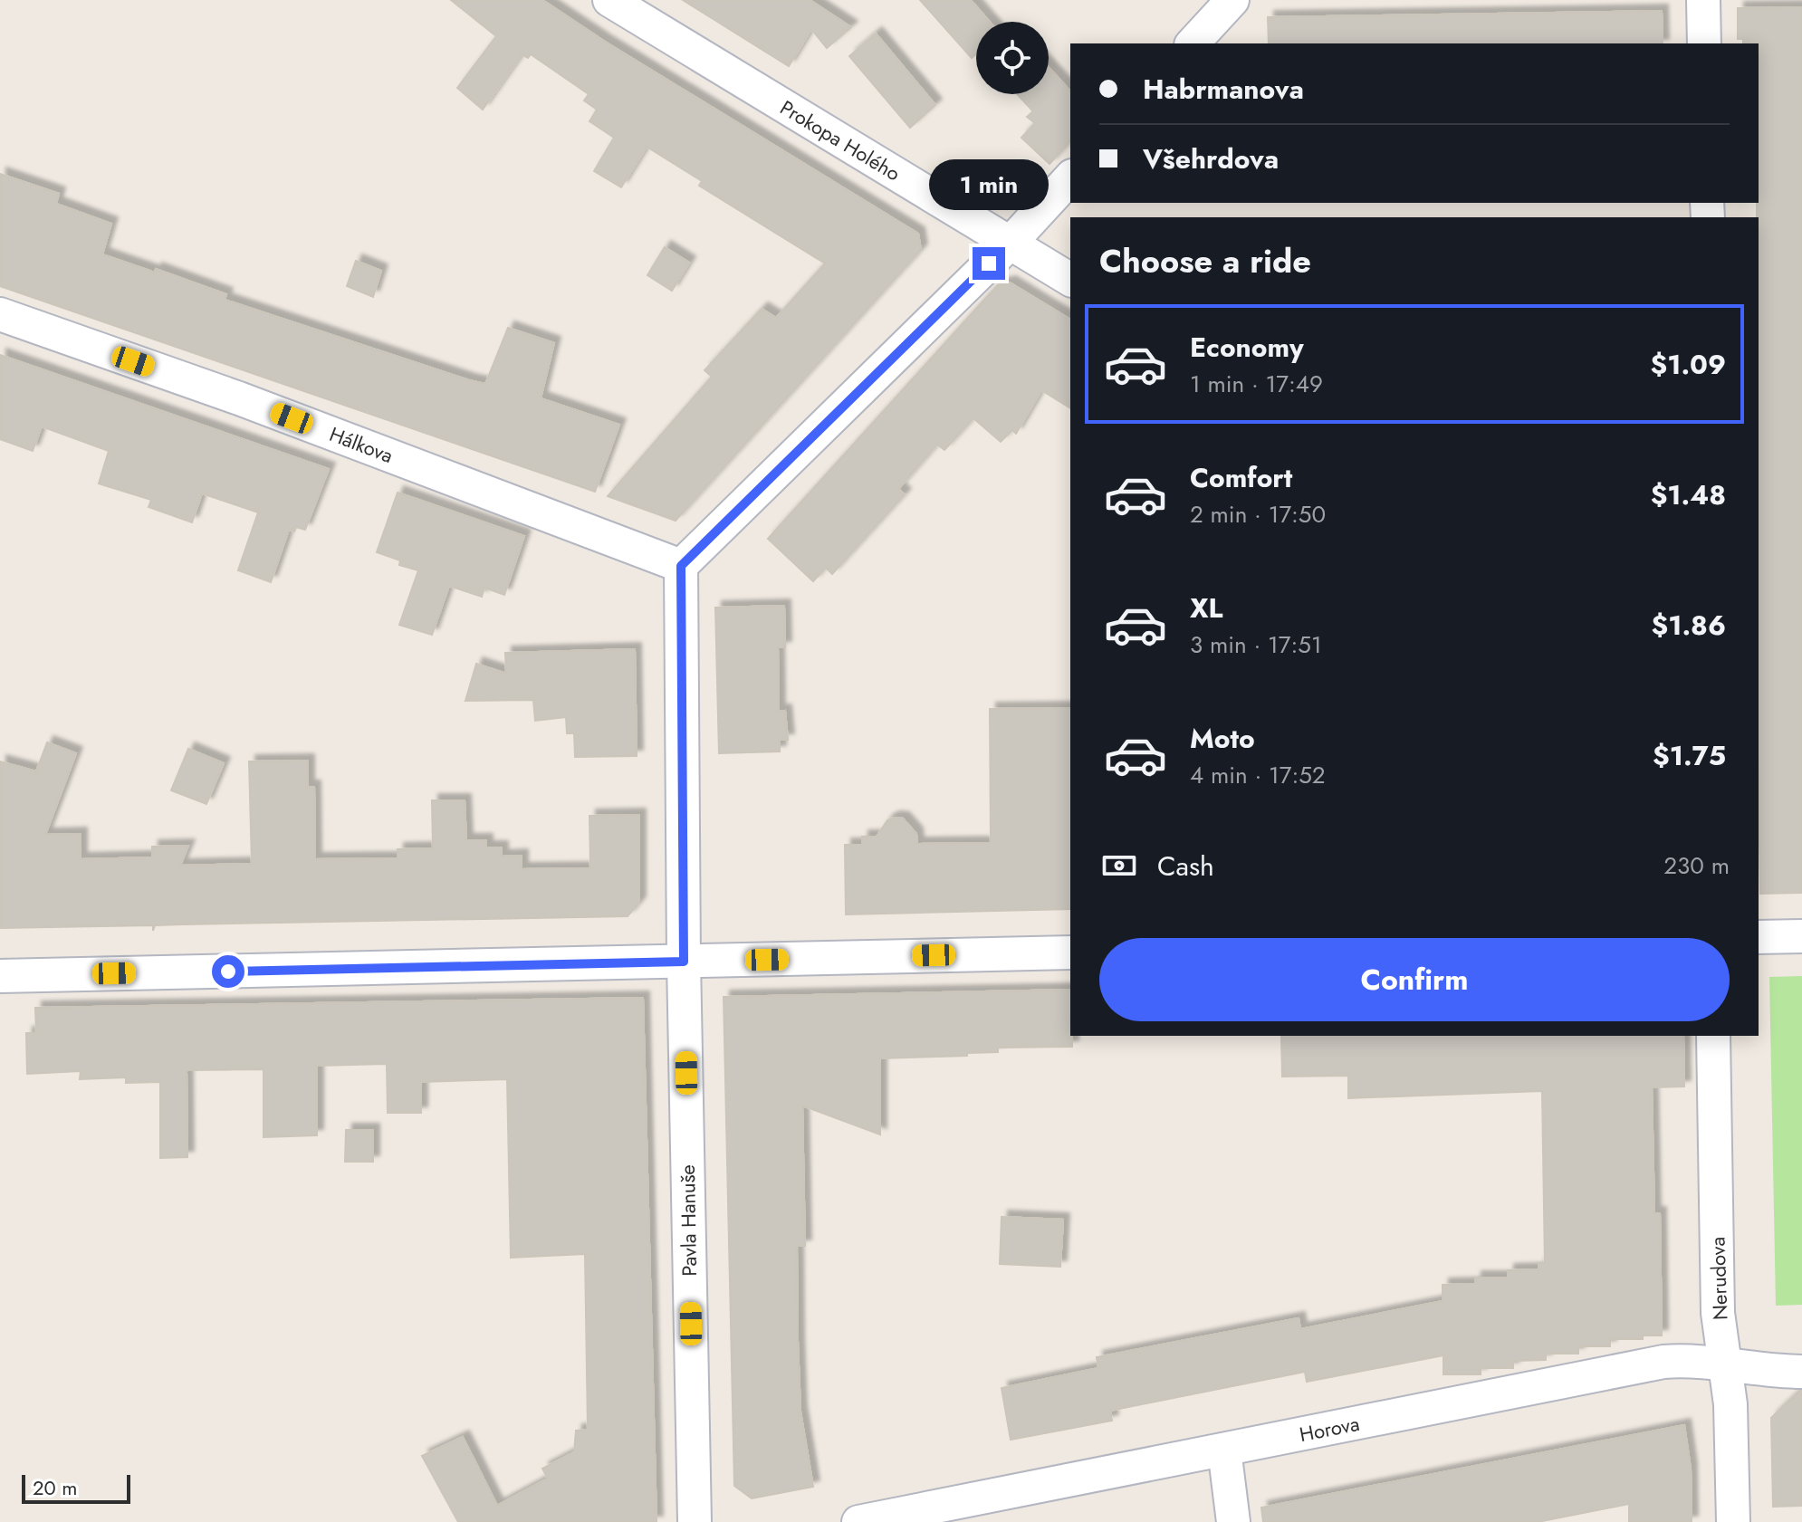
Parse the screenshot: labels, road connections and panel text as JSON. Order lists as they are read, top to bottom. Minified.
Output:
{"streets":{"street":["Prokopa Holého","Hálkova","Pavla Hanuše","Nerudova","Horova"]},"crossings":[["Hálkova","Pavla Hanuše"],["Nerudova","Horova"]],"scale_bar":"20 m","page":{"banner":["Habrmanova","Všehrdova"],"bubble":"1 min","heading":"Choose a ride","list":[{"name":"Economy","note":"1 min · 17:49","value":"$1.09"},{"name":"Comfort","note":"2 min · 17:50","value":"$1.48"},{"name":"XL","note":"3 min · 17:51","value":"$1.86"},{"name":"Moto","note":"4 min · 17:52","value":"$1.75"}],"pay":["Cash","230 m"],"buttons":"Confirm","scale":"20 m"}}
